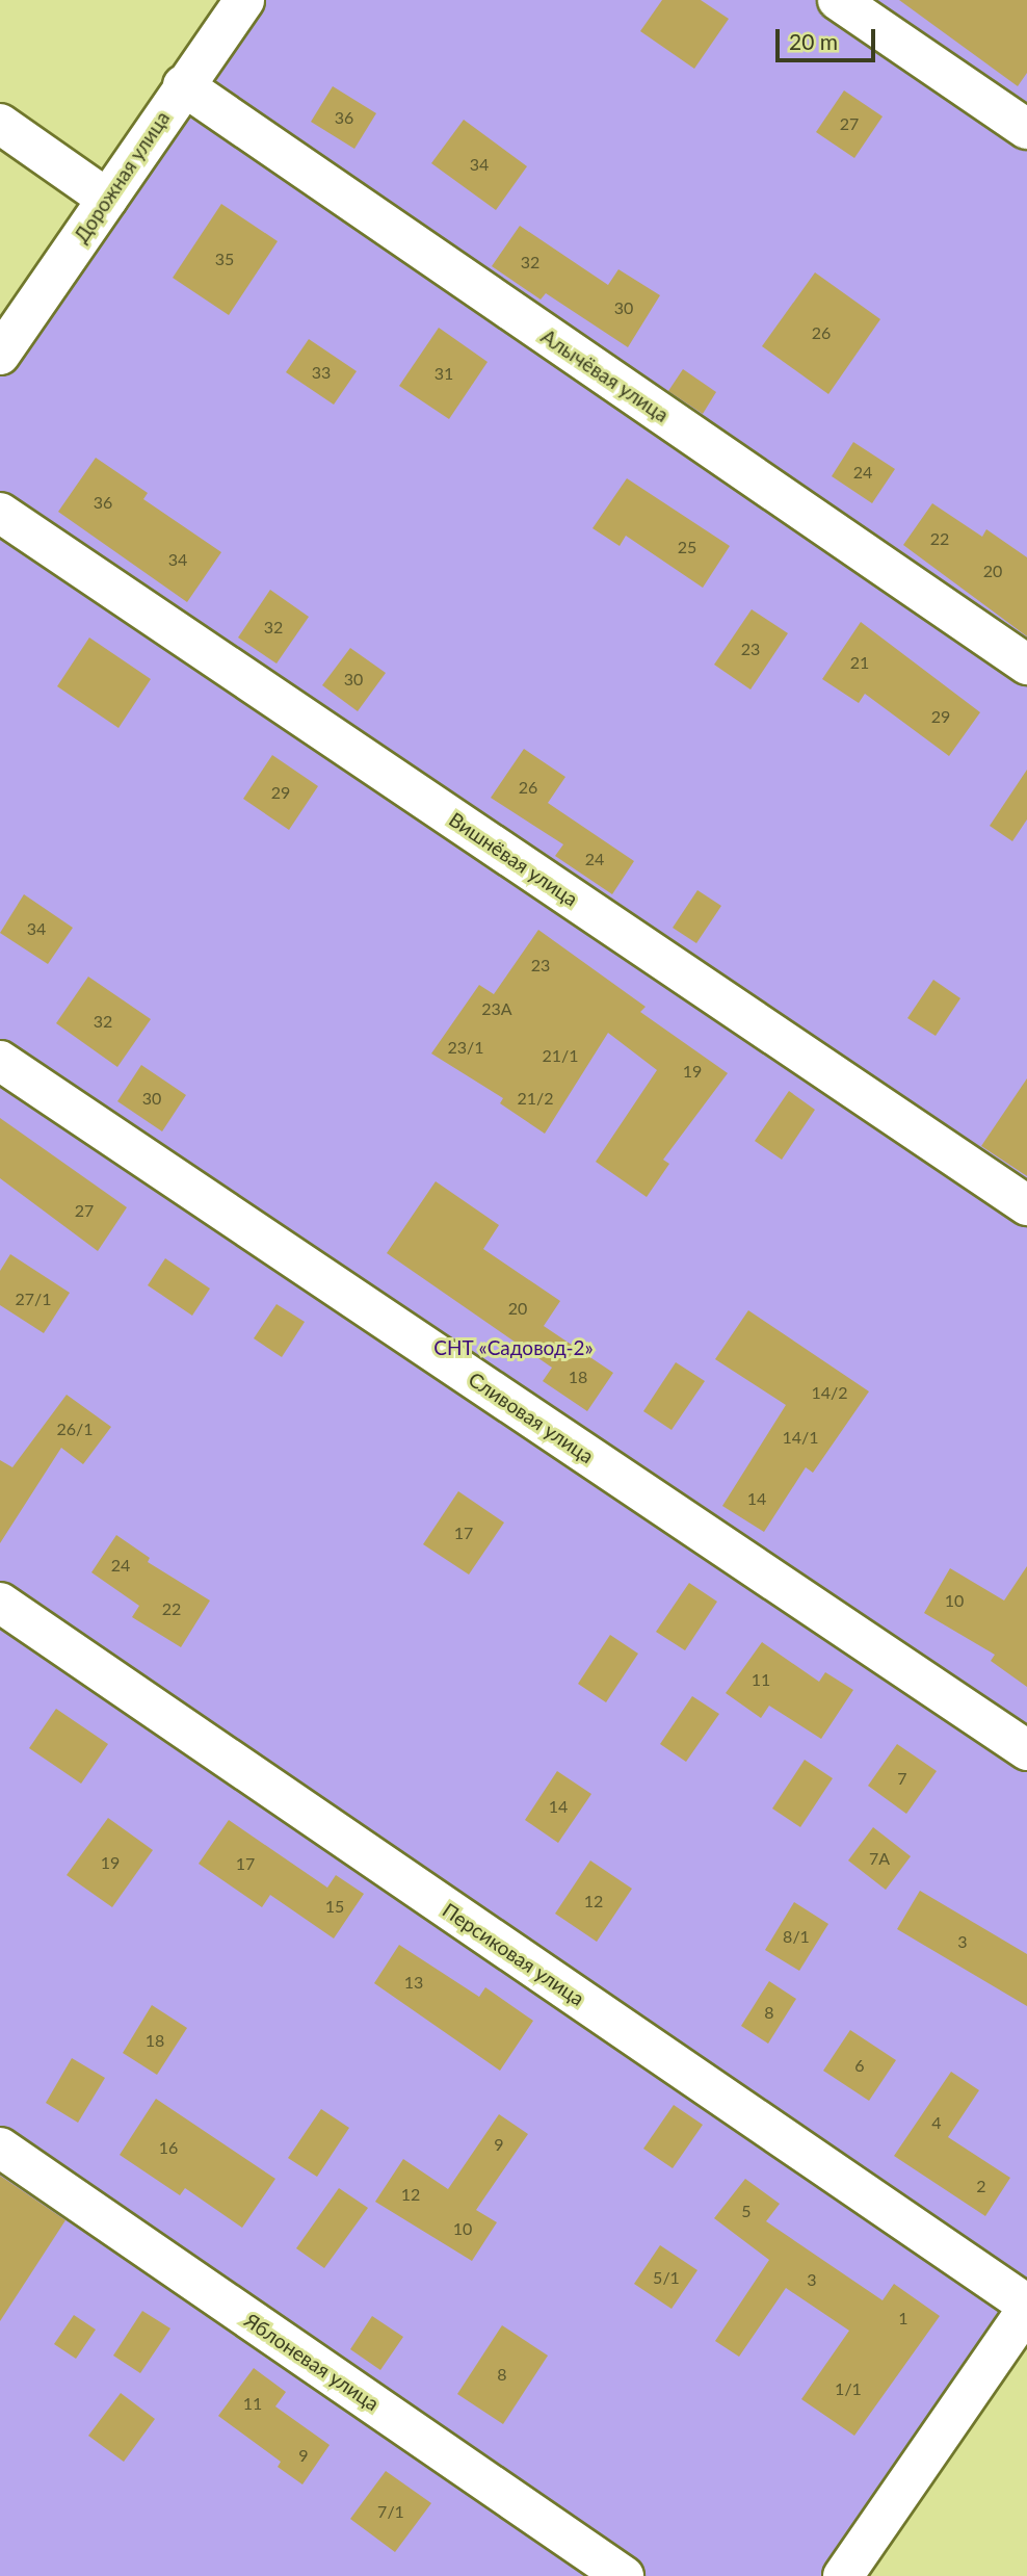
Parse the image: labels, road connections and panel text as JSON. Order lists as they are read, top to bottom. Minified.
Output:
{"streets":{"street":["Дорожная улица","Алычёвая улица","Вишнёвая улица","Сливовая улица","Персиковая улица","Яблоневая улица"]},"crossings":[["Дорожная улица","Алычёвая улица"]],"parks":["СНТ «Садовод-2»"],"house_numbers":["36","27","34","35","32","30","26","33","31","24","36","22","25","34","20","32","23","21","30","29","26","29","24","34","23","23А","32","23/1","21/1","19","30","21/2","27","27/1","20","18","14/2","26/1","14/1","14","17","24","10","22","11","7","14","7А","19","17","12","15","8/1","3","13","8","18","6","4","9","16","2","12","5","10","5/1","3","1","8","1/1","11","9","7/1"],"scale_bar":"20 m"}
